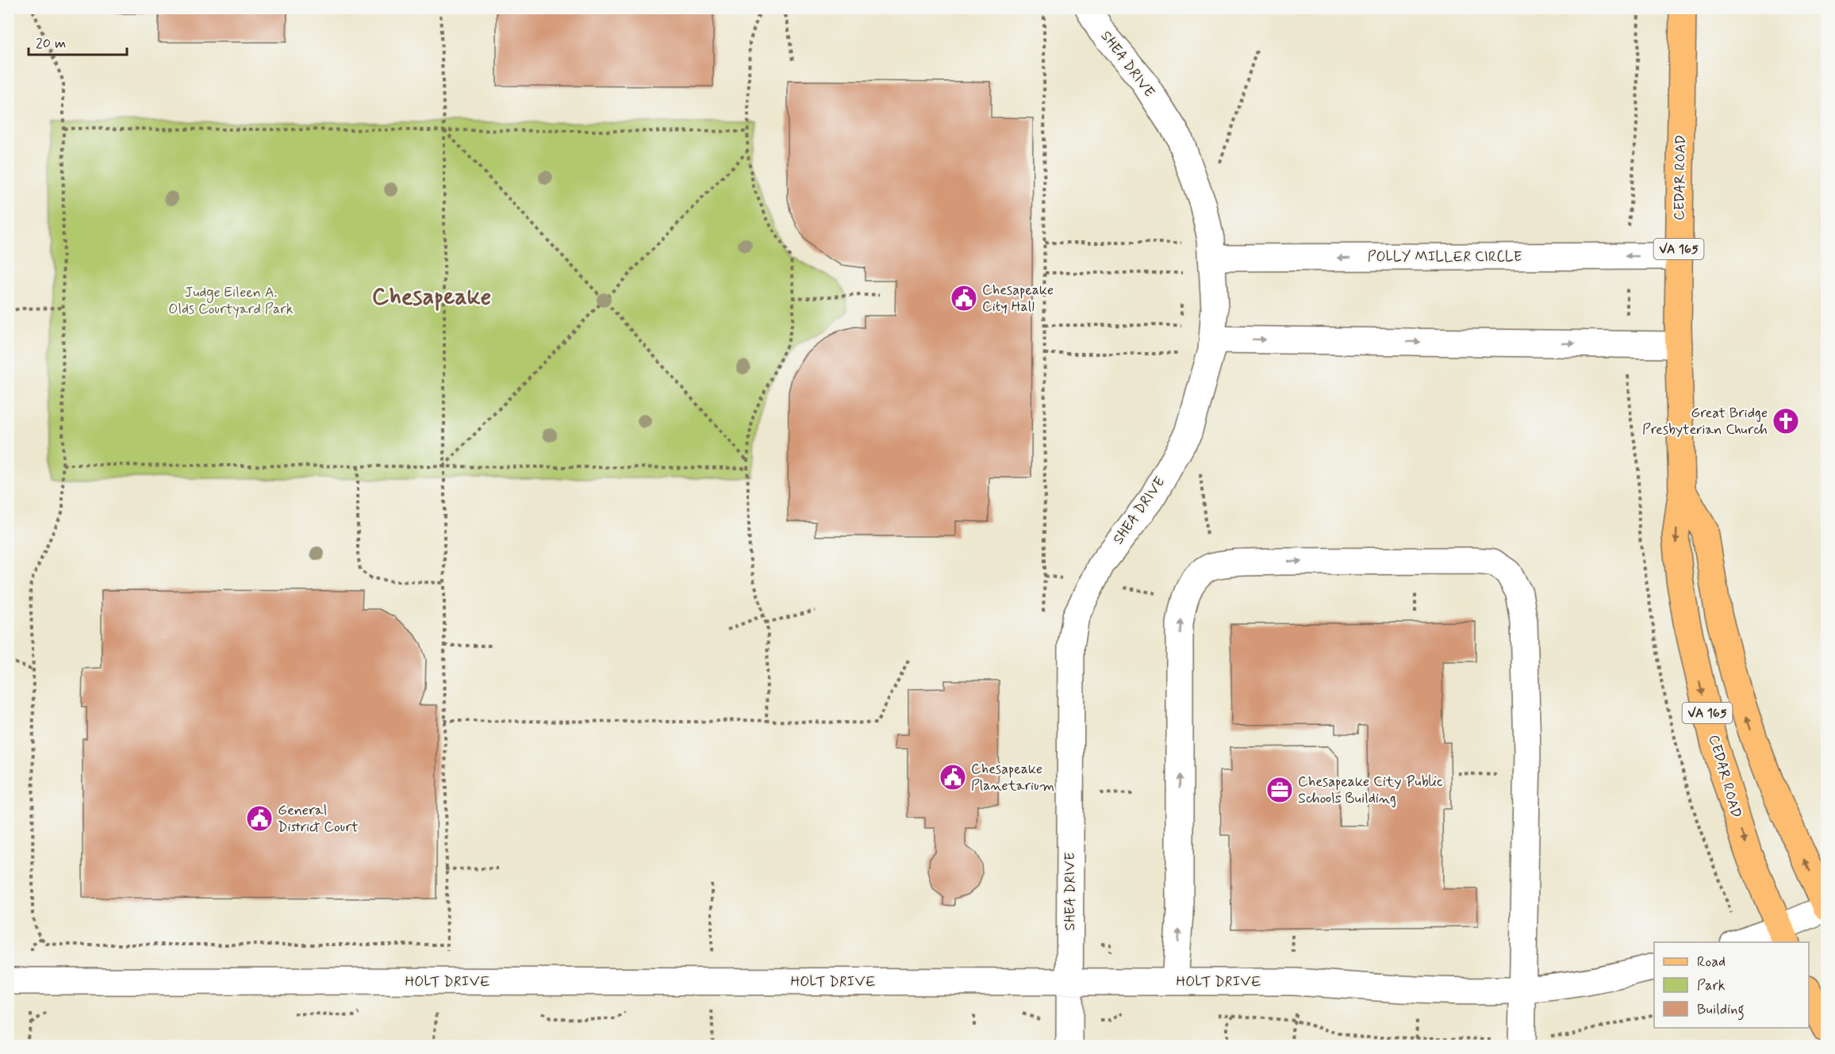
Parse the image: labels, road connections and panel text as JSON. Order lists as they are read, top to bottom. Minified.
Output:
{"streets":{"main road":["CEDAR ROAD","VA 165"],"street":["SHEA DRIVE","POLLY MILLER CIRCLE","HOLT DRIVE"]},"crossings":[["SHEA DRIVE","POLLY MILLER CIRCLE"],["SHEA DRIVE","HOLT DRIVE"],["CEDAR ROAD","POLLY MILLER CIRCLE"]],"districts":["Chesapeake"],"parks":["Judge Eileen A. Olds Courtyard Park"],"places":{"public building":["Chesapeake City Hall","Chesapeake Planetarium","General District Court"],"church":["Great Bridge Presbyterian Church"],"office":["Chesapeake City Public Schools Building"]},"legend":["Road","Park","Building"],"scale_bar":"20 m"}
